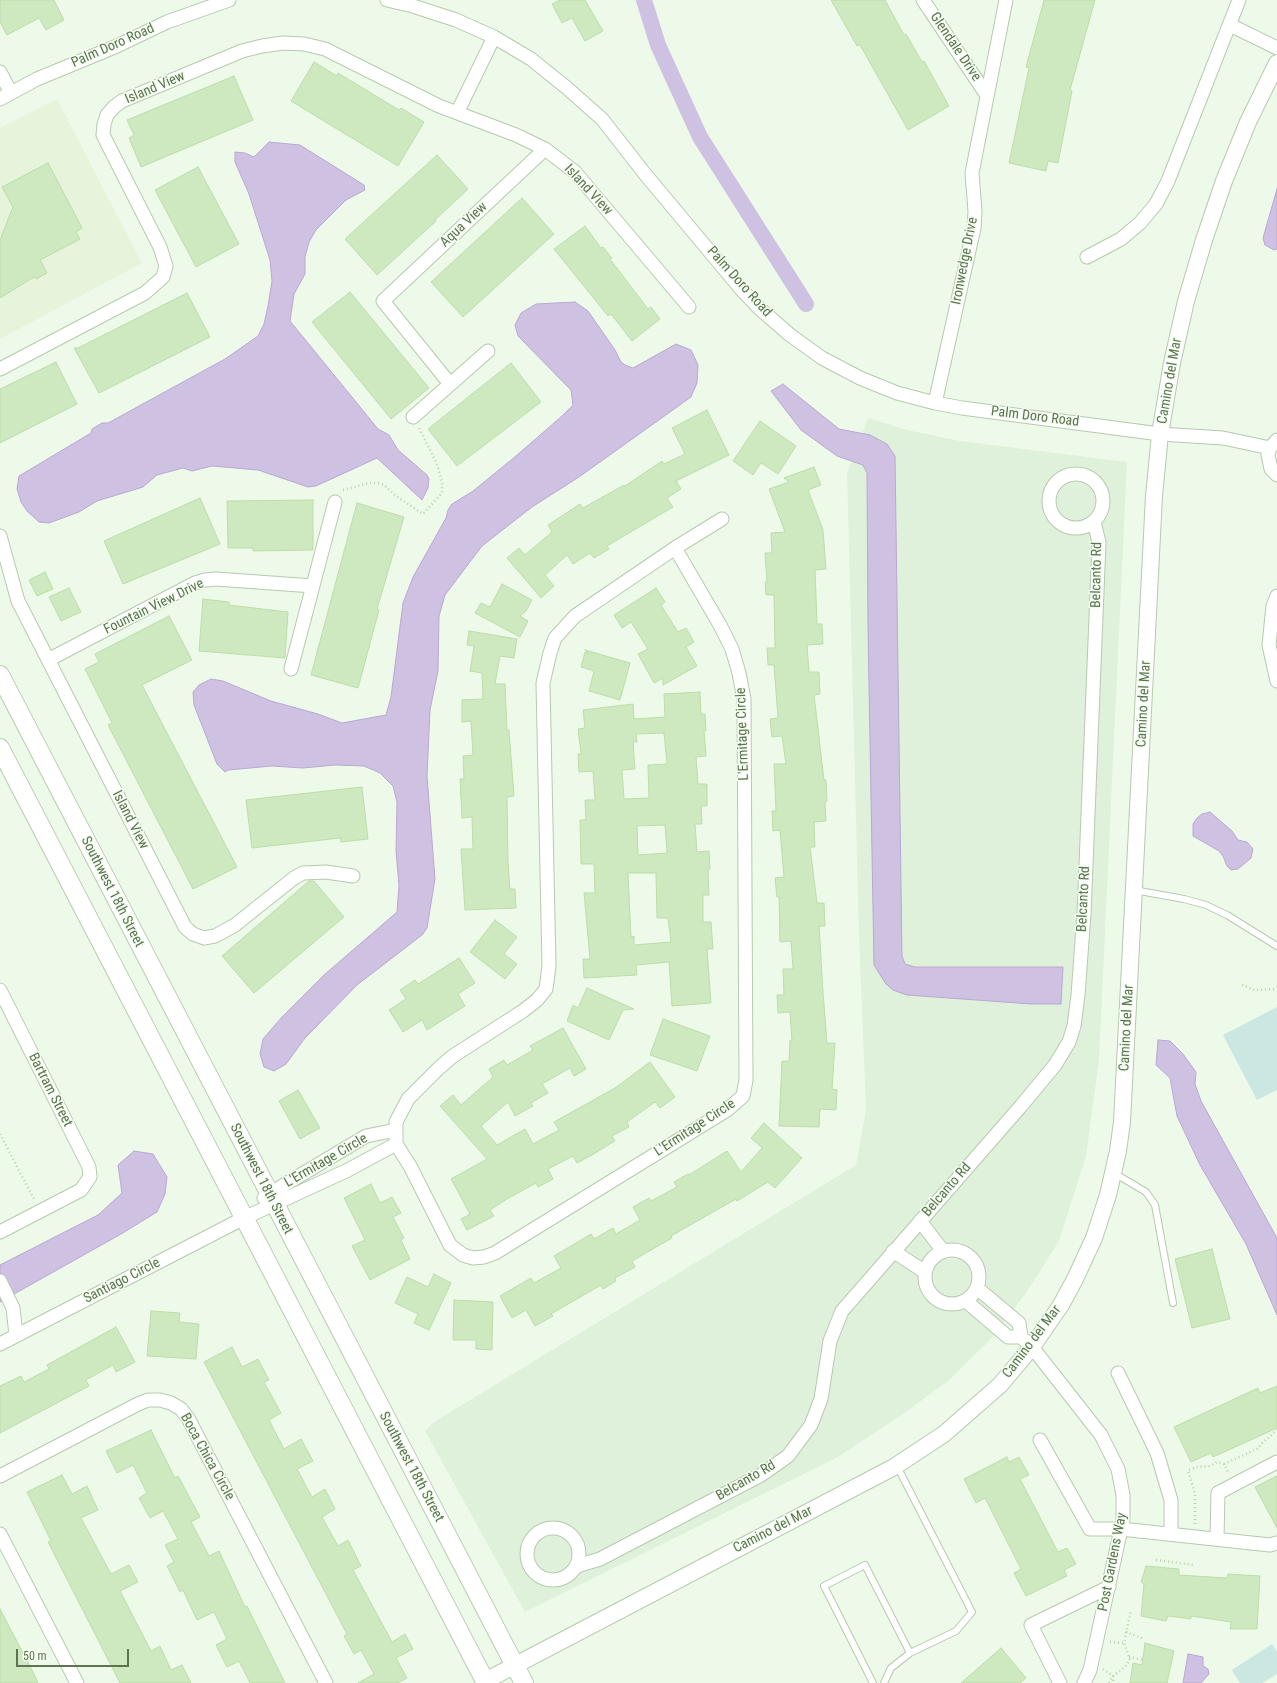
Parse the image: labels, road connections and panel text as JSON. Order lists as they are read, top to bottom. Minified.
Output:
{"streets":{"main road":["Southwest 18th Street"],"street":["Palm Doro Road","Glendale Drive","Island View","Aqua View","Ironwedge Drive","Camino del Mar","Belcanto Rd","Fountain View Drive","L'Ermitage Circle","Bartram Street","Santiago Circle","Boca Chica Circle","Post Gardens Way"]},"crossings":[["Palm Doro Road","Ironwedge Drive"],["Palm Doro Road","Camino del Mar"],["Glendale Drive","Ironwedge Drive"],["Island View","Aqua View"],["Island View","Fountain View Drive"],["Camino del Mar","Southwest 18th Street"],["Camino del Mar","Post Gardens Way"],["L'Ermitage Circle","Southwest 18th Street"],["L'Ermitage Circle","Santiago Circle"]],"scale_bar":"50 m"}
